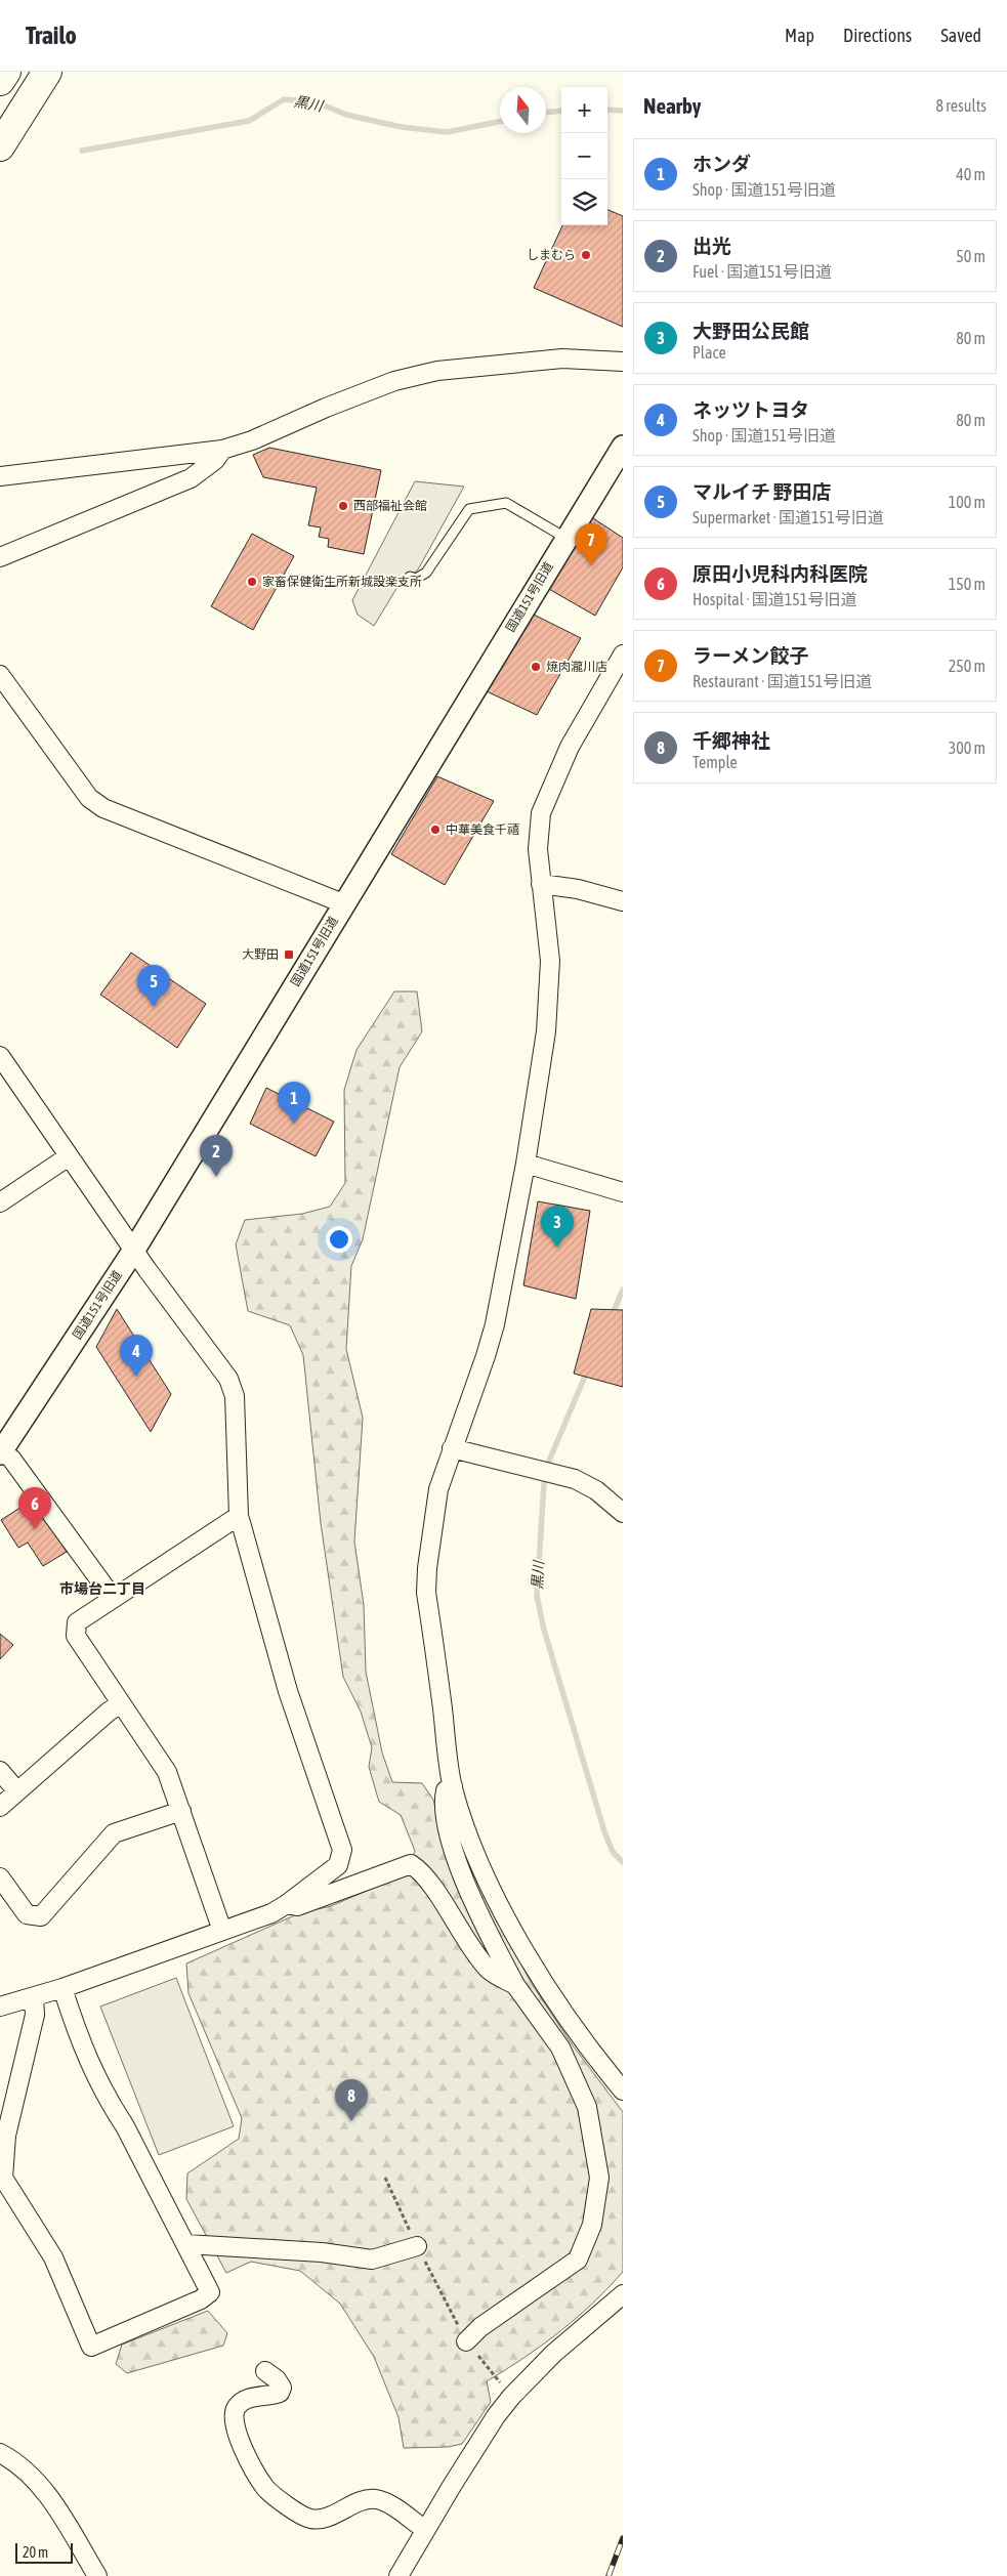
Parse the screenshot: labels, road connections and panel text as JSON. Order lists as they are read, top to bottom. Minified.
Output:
{"streets":{"street":["国道151号旧道"]},"districts":["市場台二丁目"],"water":["黒川"],"places":{"other":["しまむら","西部福祉会館","家畜保健衛生所新城設楽支所","焼肉瀧川店","中華美食千禧"],"transit":["大野田"]},"scale_bar":"20 m","north":"top","page":{"header":"Trailo","nav":["Map","Directions","Saved"],"heading":["Nearby","8 results"],"map_buttons":["+","−"],"list":[{"mark":"1","name":"ホンダ","note":"Shop · 国道151号旧道","value":"40 m"},{"mark":"2","name":"出光","note":"Fuel · 国道151号旧道","value":"50 m"},{"mark":"3","name":"大野田公民館","note":"Place","value":"80 m"},{"mark":"4","name":"ネッツトヨタ","note":"Shop · 国道151号旧道","value":"80 m"},{"mark":"5","name":"マルイチ 野田店","note":"Supermarket · 国道151号旧道","value":"100 m"},{"mark":"6","name":"原田小児科内科医院","note":"Hospital · 国道151号旧道","value":"150 m"},{"mark":"7","name":"ラーメン餃子","note":"Restaurant · 国道151号旧道","value":"250 m"},{"mark":"8","name":"千郷神社","note":"Temple","value":"300 m"}],"pins":["7","5","1","2","3","4","6","8"],"scale":"20 m"}}
